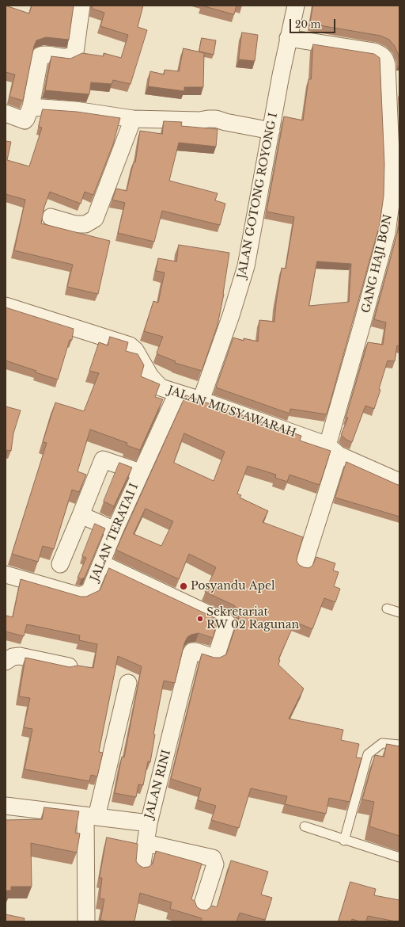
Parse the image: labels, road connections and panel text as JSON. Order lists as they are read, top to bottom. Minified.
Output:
{"streets":{"street":["JALAN GOTONG ROYONG I","GANG HAJI BON","JALAN MUSYAWARAH","JALAN TERATAI I","JALAN RINI"]},"crossings":[["JALAN GOTONG ROYONG I","GANG HAJI BON"],["JALAN GOTONG ROYONG I","JALAN MUSYAWARAH"],["GANG HAJI BON","JALAN MUSYAWARAH"],["JALAN MUSYAWARAH","JALAN TERATAI I"],["JALAN TERATAI I","JALAN RINI"]],"places":["Posyandu Apel","Sekretariat RW 02 Ragunan"],"scale_bar":"20 m"}
